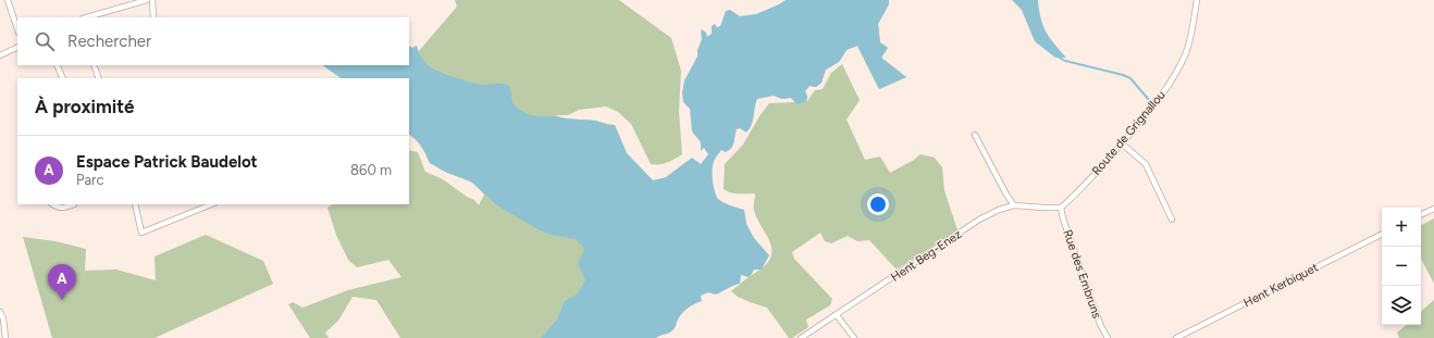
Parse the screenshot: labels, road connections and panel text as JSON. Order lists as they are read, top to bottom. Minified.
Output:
{"streets":{"street":["Route de Grignallou","Hent Beg-Enez","Rue des Embruns","Hent Kerbiquet"]},"crossings":[["Route de Grignallou","Hent Beg-Enez"],["Route de Grignallou","Rue des Embruns"],["Hent Beg-Enez","Rue des Embruns"]],"page":{"search":"Rechercher","heading":"À proximité","list":[{"mark":"A","name":"Espace Patrick Baudelot","note":"Parc","value":"860 m"}],"map_buttons":["+","−"],"pins":"A"}}
